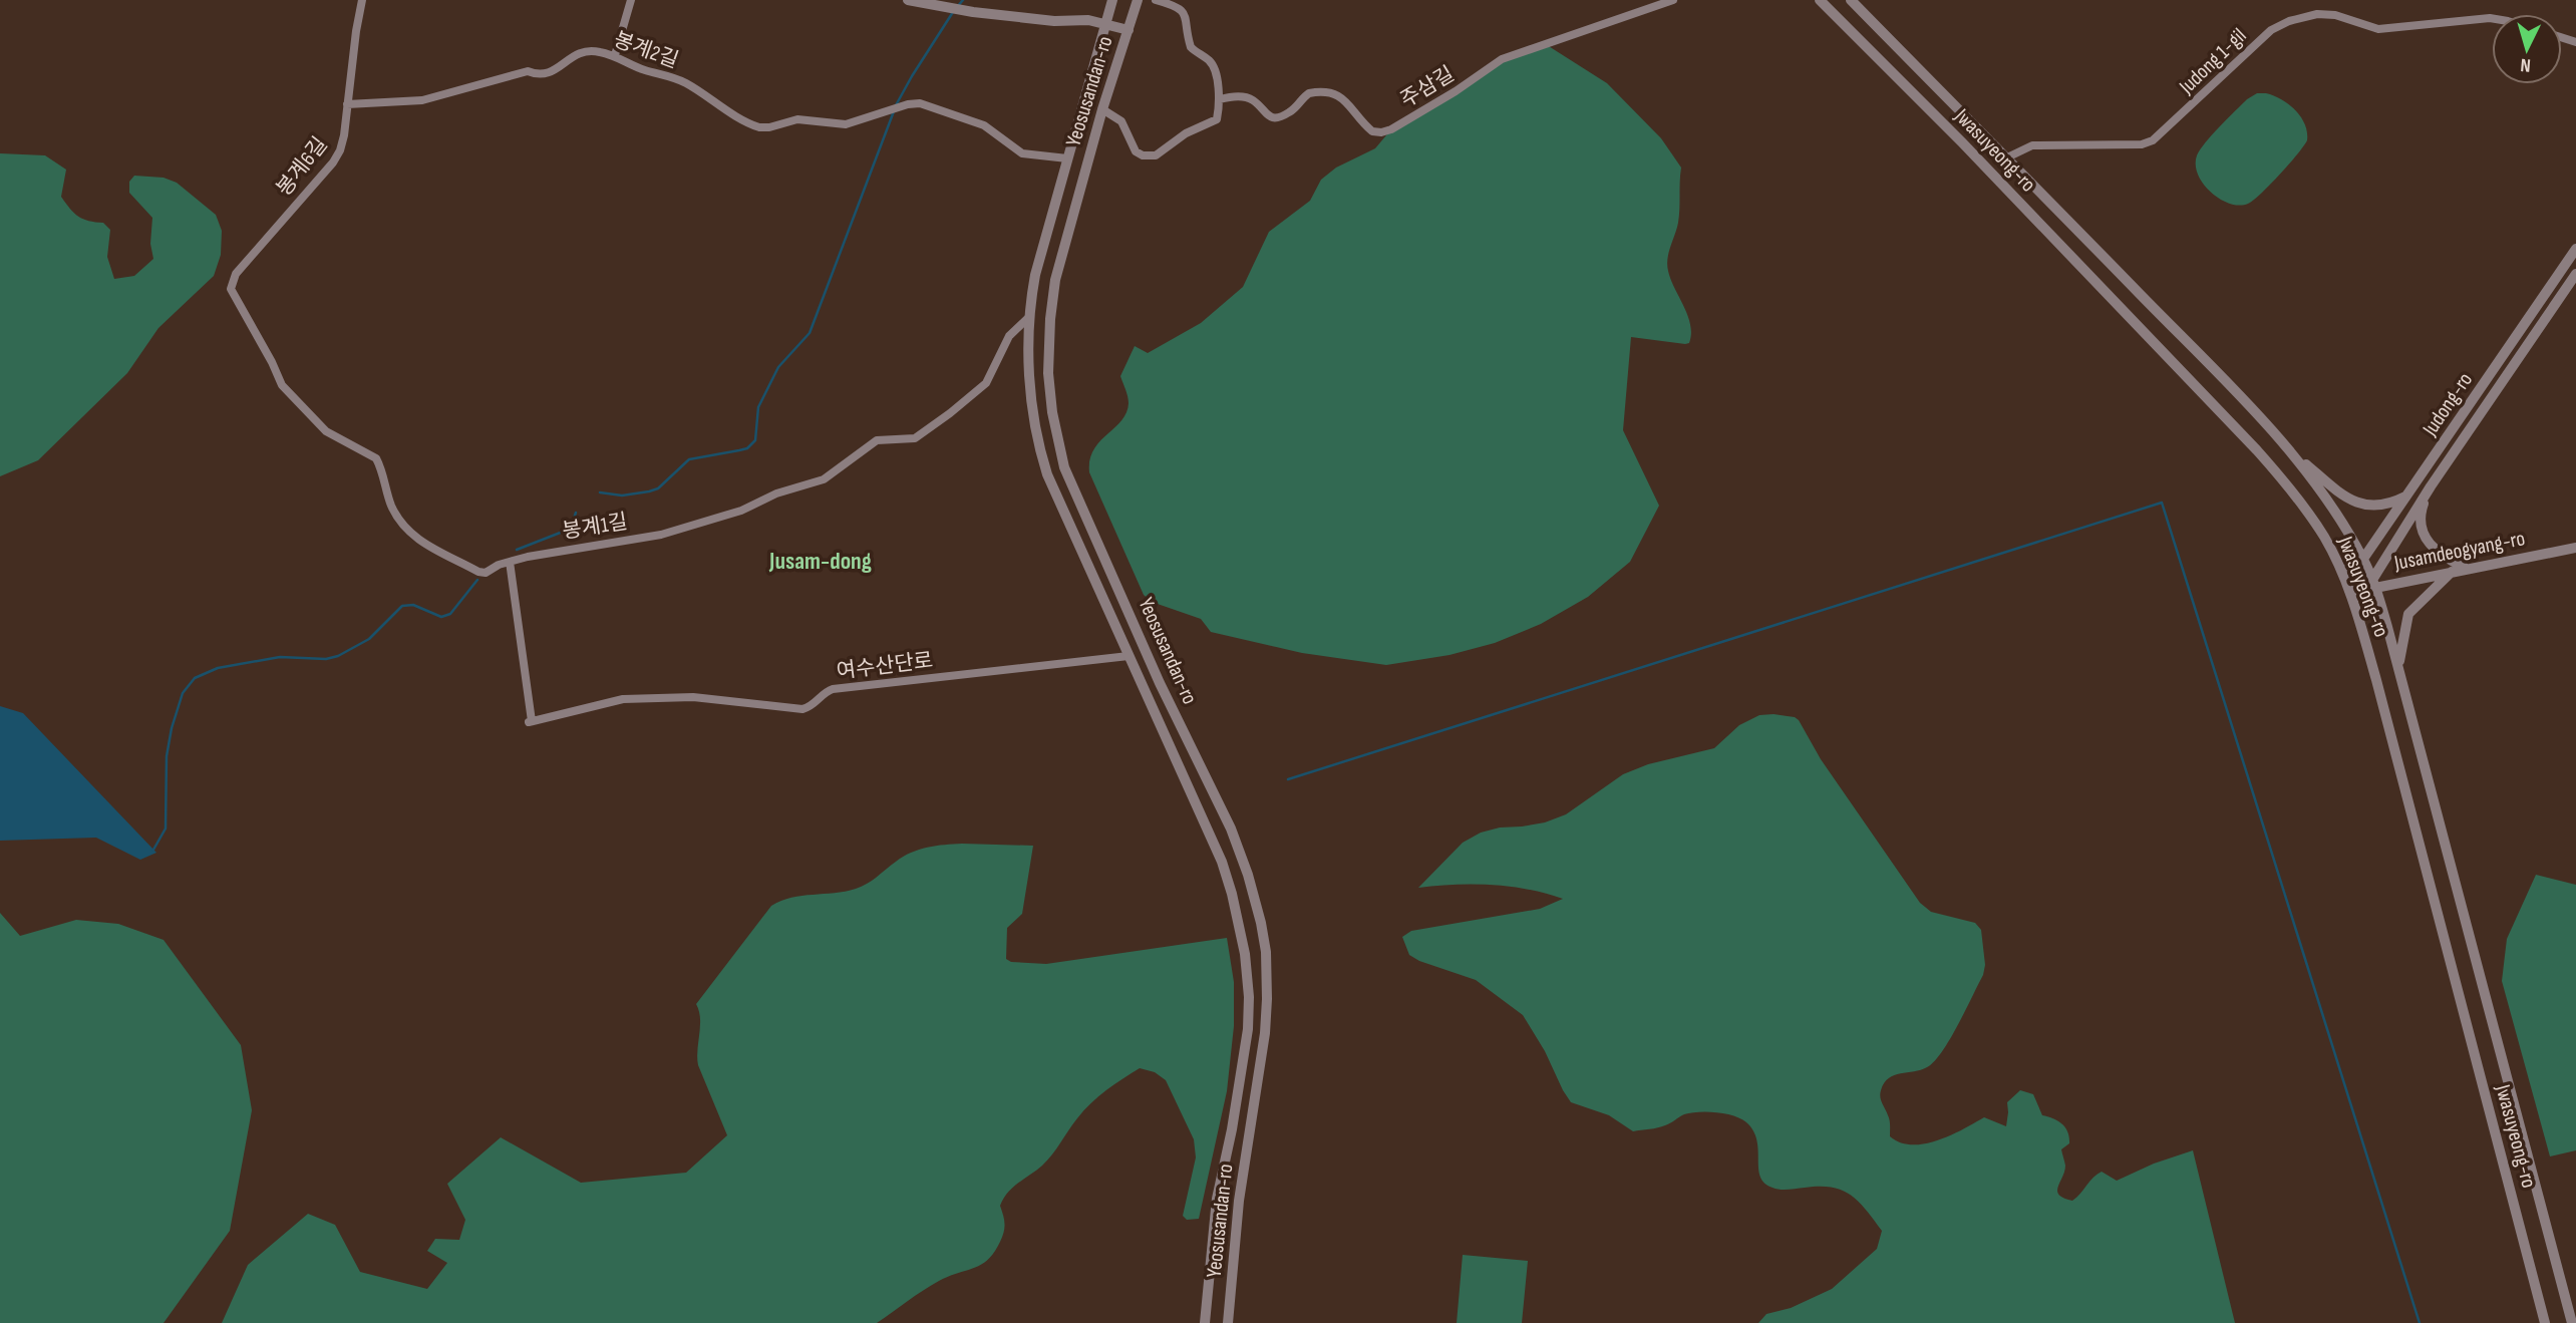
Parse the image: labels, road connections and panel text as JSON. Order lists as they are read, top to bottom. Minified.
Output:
{"streets":{"street":["봉계2길","Judong 1-gil","주삼길","Yeosusandan-ro","Jwasuyeong-ro","봉계6길","Judong-ro","봉계1길","Jusamdeogyang-ro","여수산단로"]},"crossings":[["봉계2길","Yeosusandan-ro"],["봉계2길","봉계6길"],["Judong 1-gil","Jwasuyeong-ro"],["Yeosusandan-ro","봉계1길"],["Yeosusandan-ro","여수산단로"],["Jwasuyeong-ro","Judong-ro"],["Jwasuyeong-ro","Jusamdeogyang-ro"],["봉계6길","봉계1길"],["Judong-ro","Jusamdeogyang-ro"],["봉계1길","여수산단로"]],"districts":["Jusam-dong"],"north":"bottom"}
